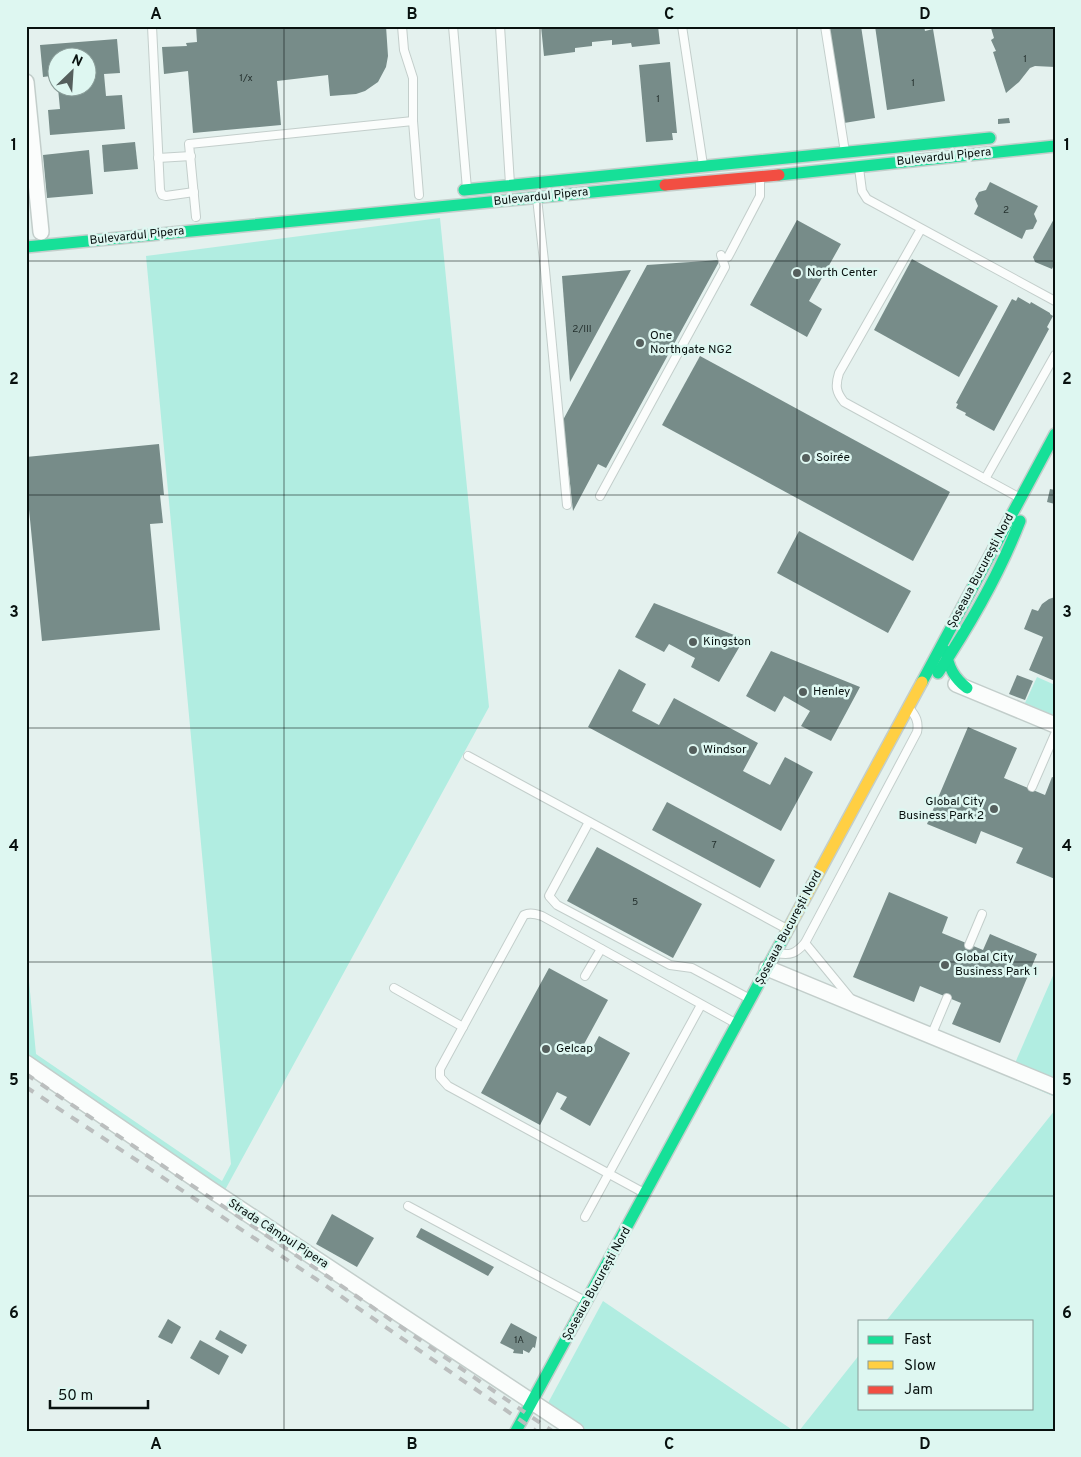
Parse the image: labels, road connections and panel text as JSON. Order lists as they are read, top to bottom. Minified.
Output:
{"streets":{"main road":["Bulevardul Pipera","Șoseaua București Nord"],"street":["Strada Câmpul Pipera"]},"crossings":[["Șoseaua București Nord","Strada Câmpul Pipera"]],"places":["North Center","One Northgate NG2","Soirée","Kingston","Henley","Windsor","Global City Business Park 2","Global City Business Park 1","Gelcap"],"house_numbers":["1","1/x","1","1","2","2/III","7","5","1A"],"legend":["Fast","Slow","Jam"],"scale_bar":"50 m","north":"top right","grid":{"columns":["A","B","C","D"],"rows":["1","2","3","4","5","6"]}}
